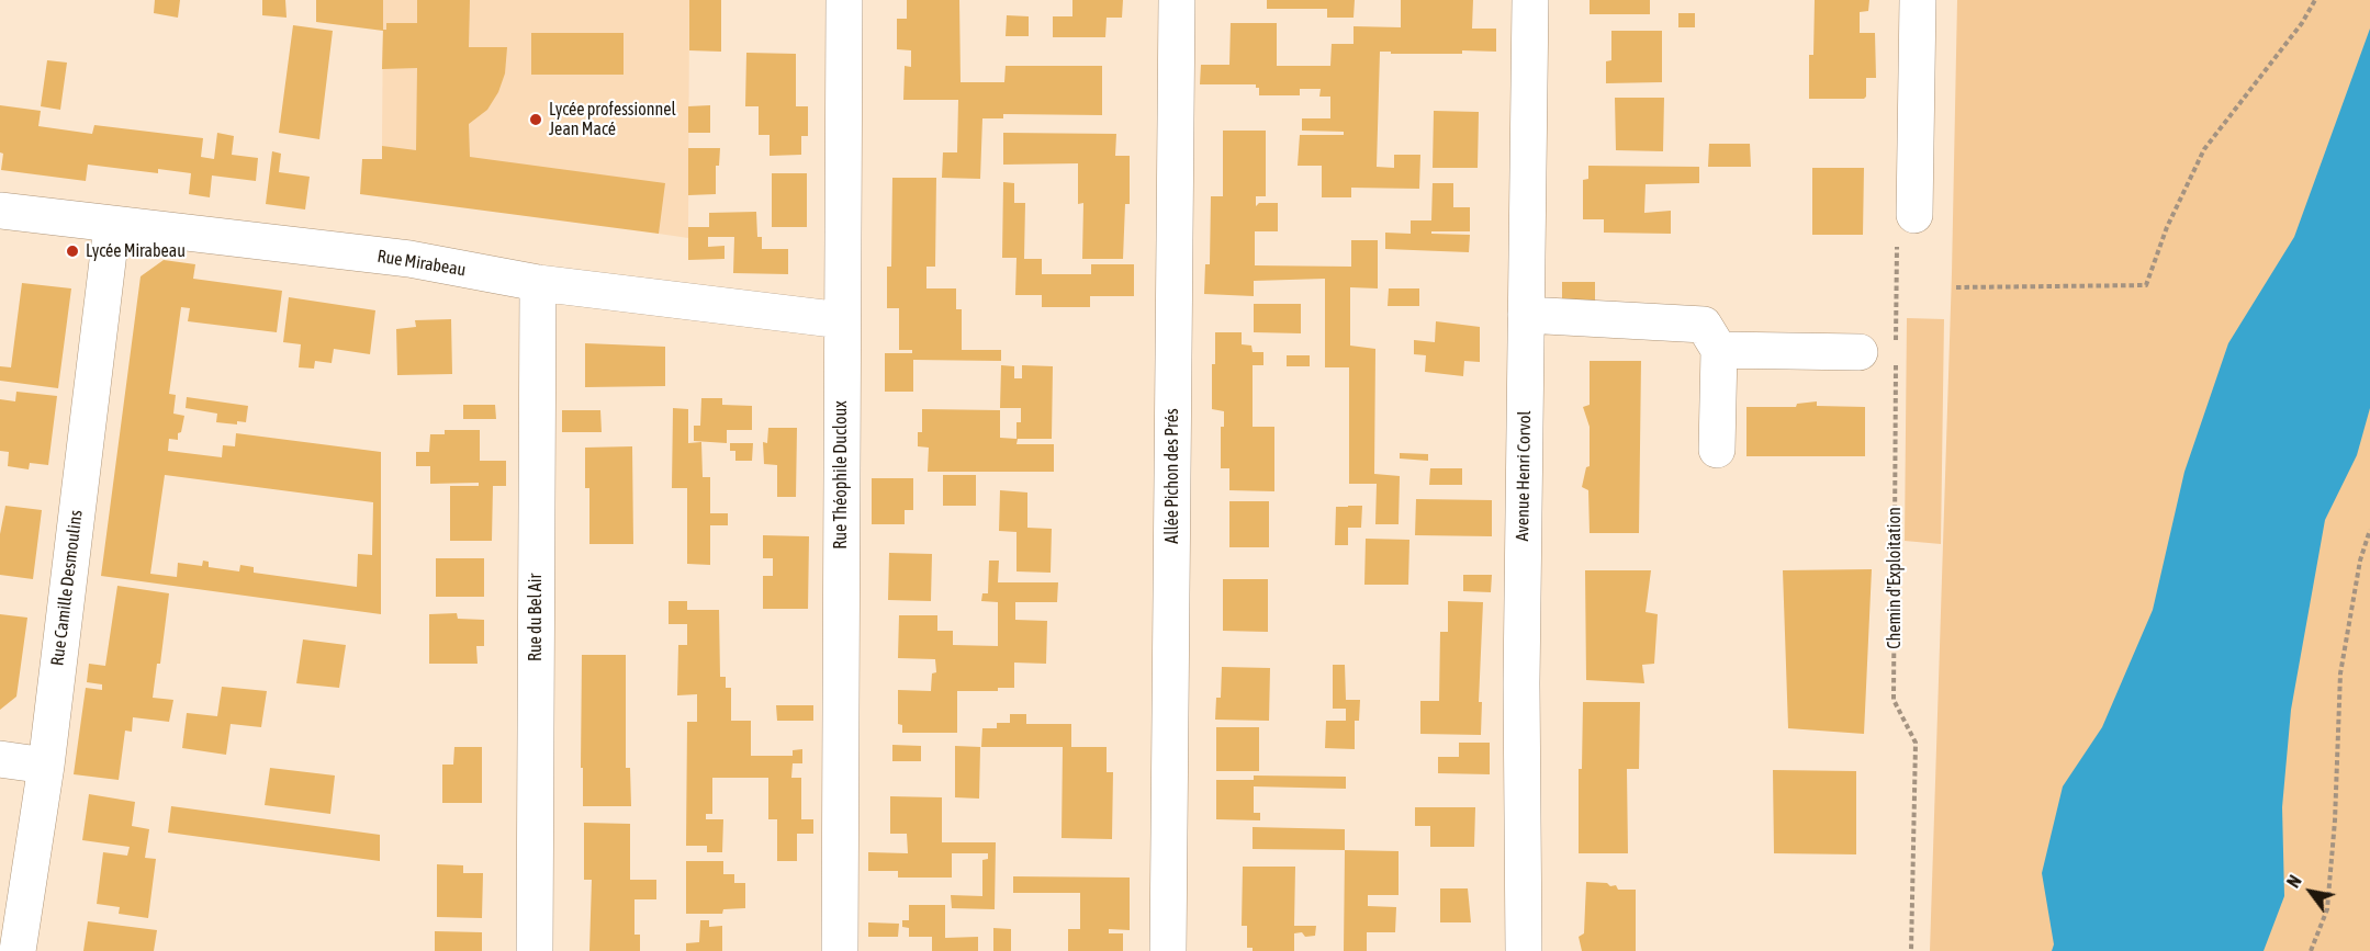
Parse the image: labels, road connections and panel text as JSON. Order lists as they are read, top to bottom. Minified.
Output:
{"streets":{"street":["Rue Mirabeau","Rue Théophile Ducloux","Allée Pichon des Prés","Avenue Henri Corvol","Rue Camille Desmoulins","Rue du Bel Air"],"path":["Chemin d'Exploitation"]},"crossings":[["Rue Mirabeau","Rue Théophile Ducloux"],["Rue Mirabeau","Rue Camille Desmoulins"],["Rue Mirabeau","Rue du Bel Air"]],"places":["Lycée professionnel Jean Macé","Lycée Mirabeau"],"north":"top left"}
